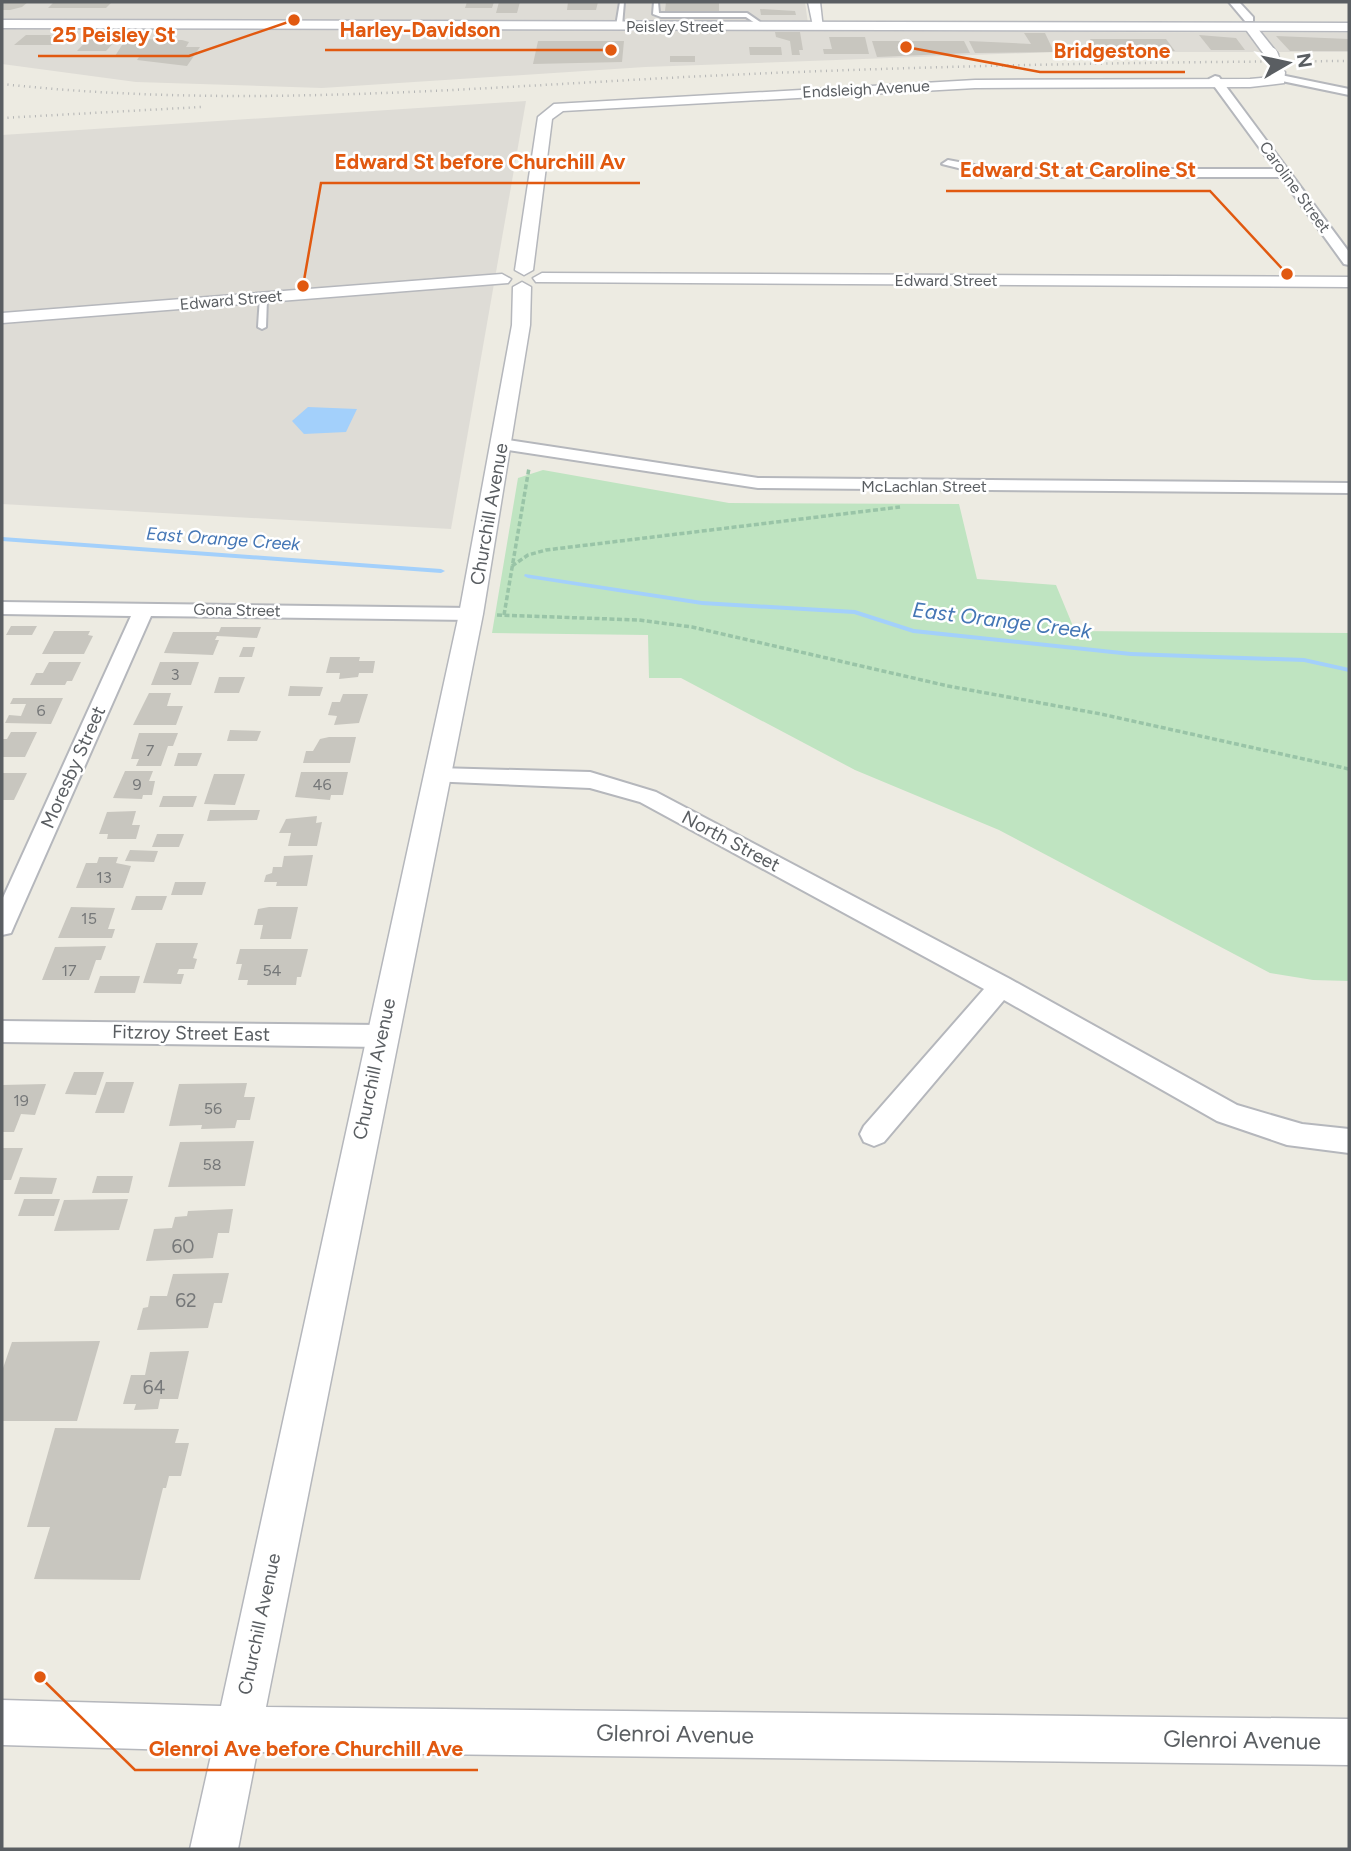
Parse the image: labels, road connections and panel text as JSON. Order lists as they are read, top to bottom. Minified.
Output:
{"streets":{"main road":["Peisley Street"],"street":["Endsleigh Avenue","Caroline Street","Edward Street","McLachlan Street","Churchill Avenue","Gona Street","Moresby Street","North Street","Fitzroy Street East","Glenroi Avenue"]},"crossings":[["Endsleigh Avenue","Caroline Street"],["Endsleigh Avenue","Churchill Avenue"],["Edward Street","Churchill Avenue"],["McLachlan Street","Churchill Avenue"],["Churchill Avenue","Gona Street"],["Churchill Avenue","North Street"],["Churchill Avenue","Fitzroy Street East"],["Churchill Avenue","Glenroi Avenue"],["Gona Street","Moresby Street"]],"water":["East Orange Creek"],"places":["25 Peisley St","Bridgestone","Harley-Davidson","Edward St at Caroline St","Edward St before Churchill Av","Glenroi Ave before Churchill Ave"],"house_numbers":["3","6","7","9","46","13","15","17","54","19","56","58","60","62","64"],"north":"right"}
